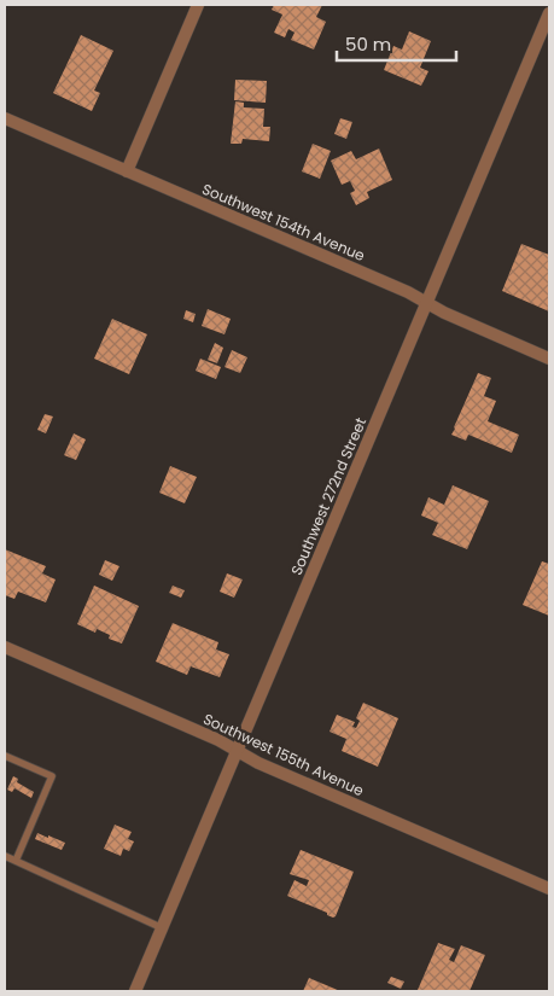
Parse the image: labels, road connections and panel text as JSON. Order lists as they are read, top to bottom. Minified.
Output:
{"streets":{"street":["Southwest 154th Avenue","Southwest 272nd Street","Southwest 155th Avenue"]},"crossings":[["Southwest 154th Avenue","Southwest 272nd Street"],["Southwest 272nd Street","Southwest 155th Avenue"]],"scale_bar":"50 m"}
